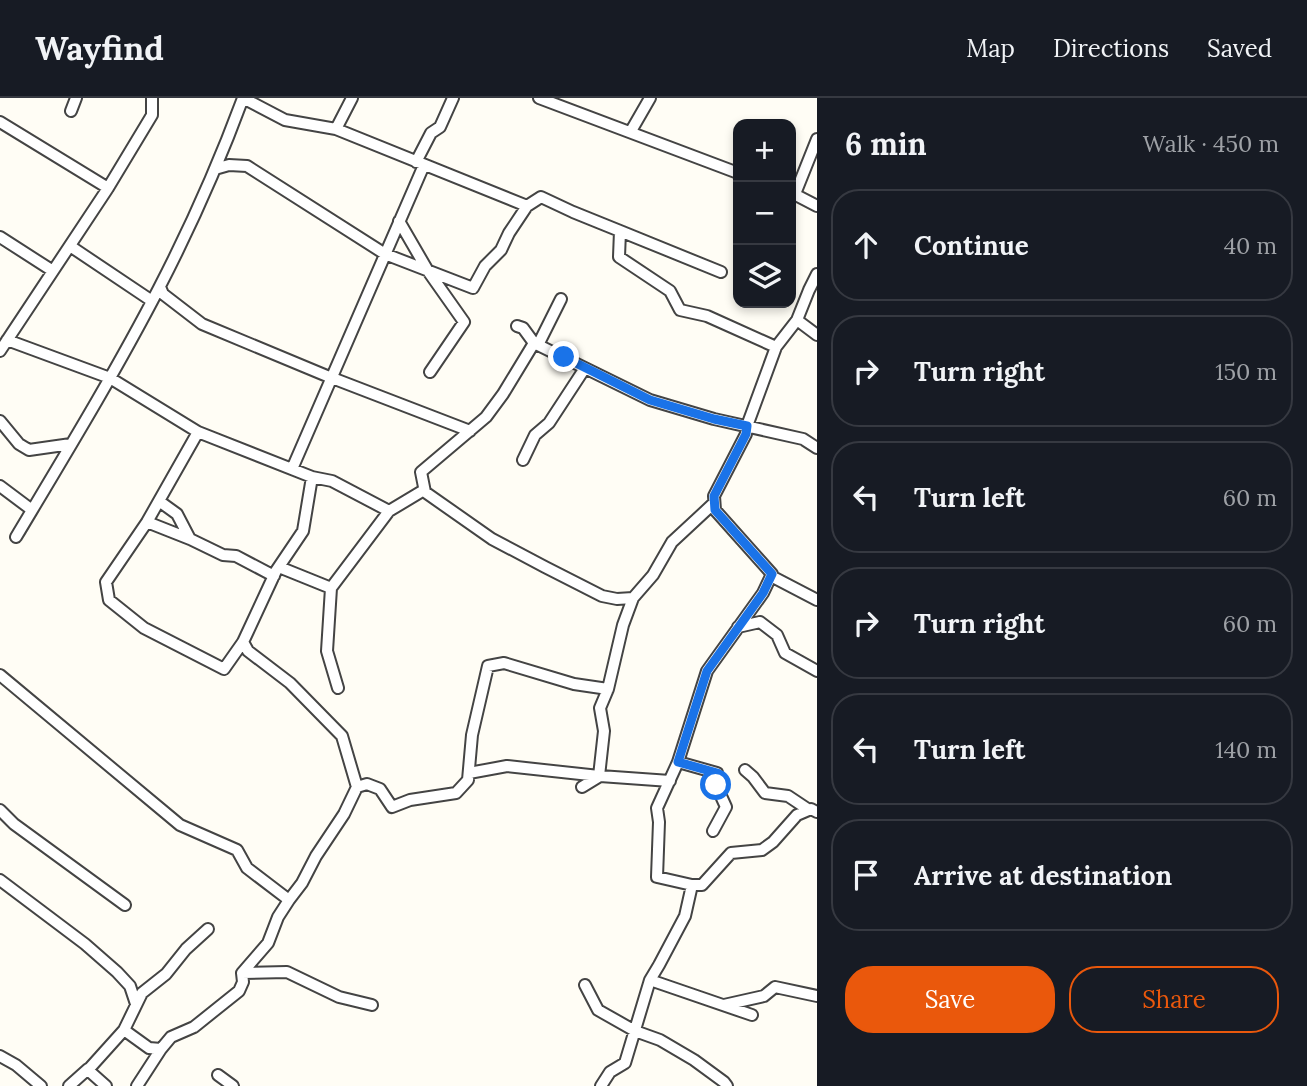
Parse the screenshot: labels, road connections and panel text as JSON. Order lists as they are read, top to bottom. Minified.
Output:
{"page":{"header":"Wayfind","nav":["Map","Directions","Saved"],"heading":["6 min","Walk · 450 m"],"map_buttons":["+","−"],"list":[["Continue","40 m"],["Turn right","150 m"],["Turn left","60 m"],["Turn right","60 m"],["Turn left","140 m"],"Arrive at destination"],"buttons":["Save","Share"]}}
